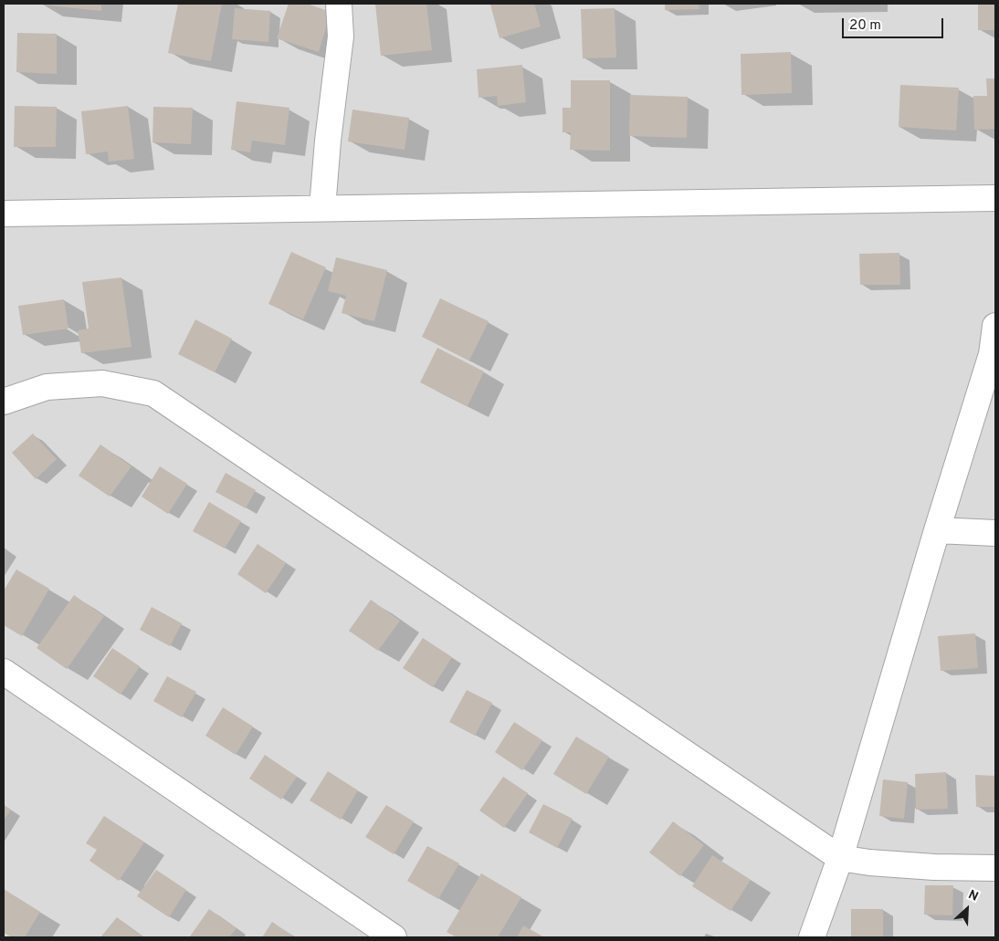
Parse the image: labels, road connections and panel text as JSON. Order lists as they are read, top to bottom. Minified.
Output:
{"scale_bar":"20 m","north":"top right"}
